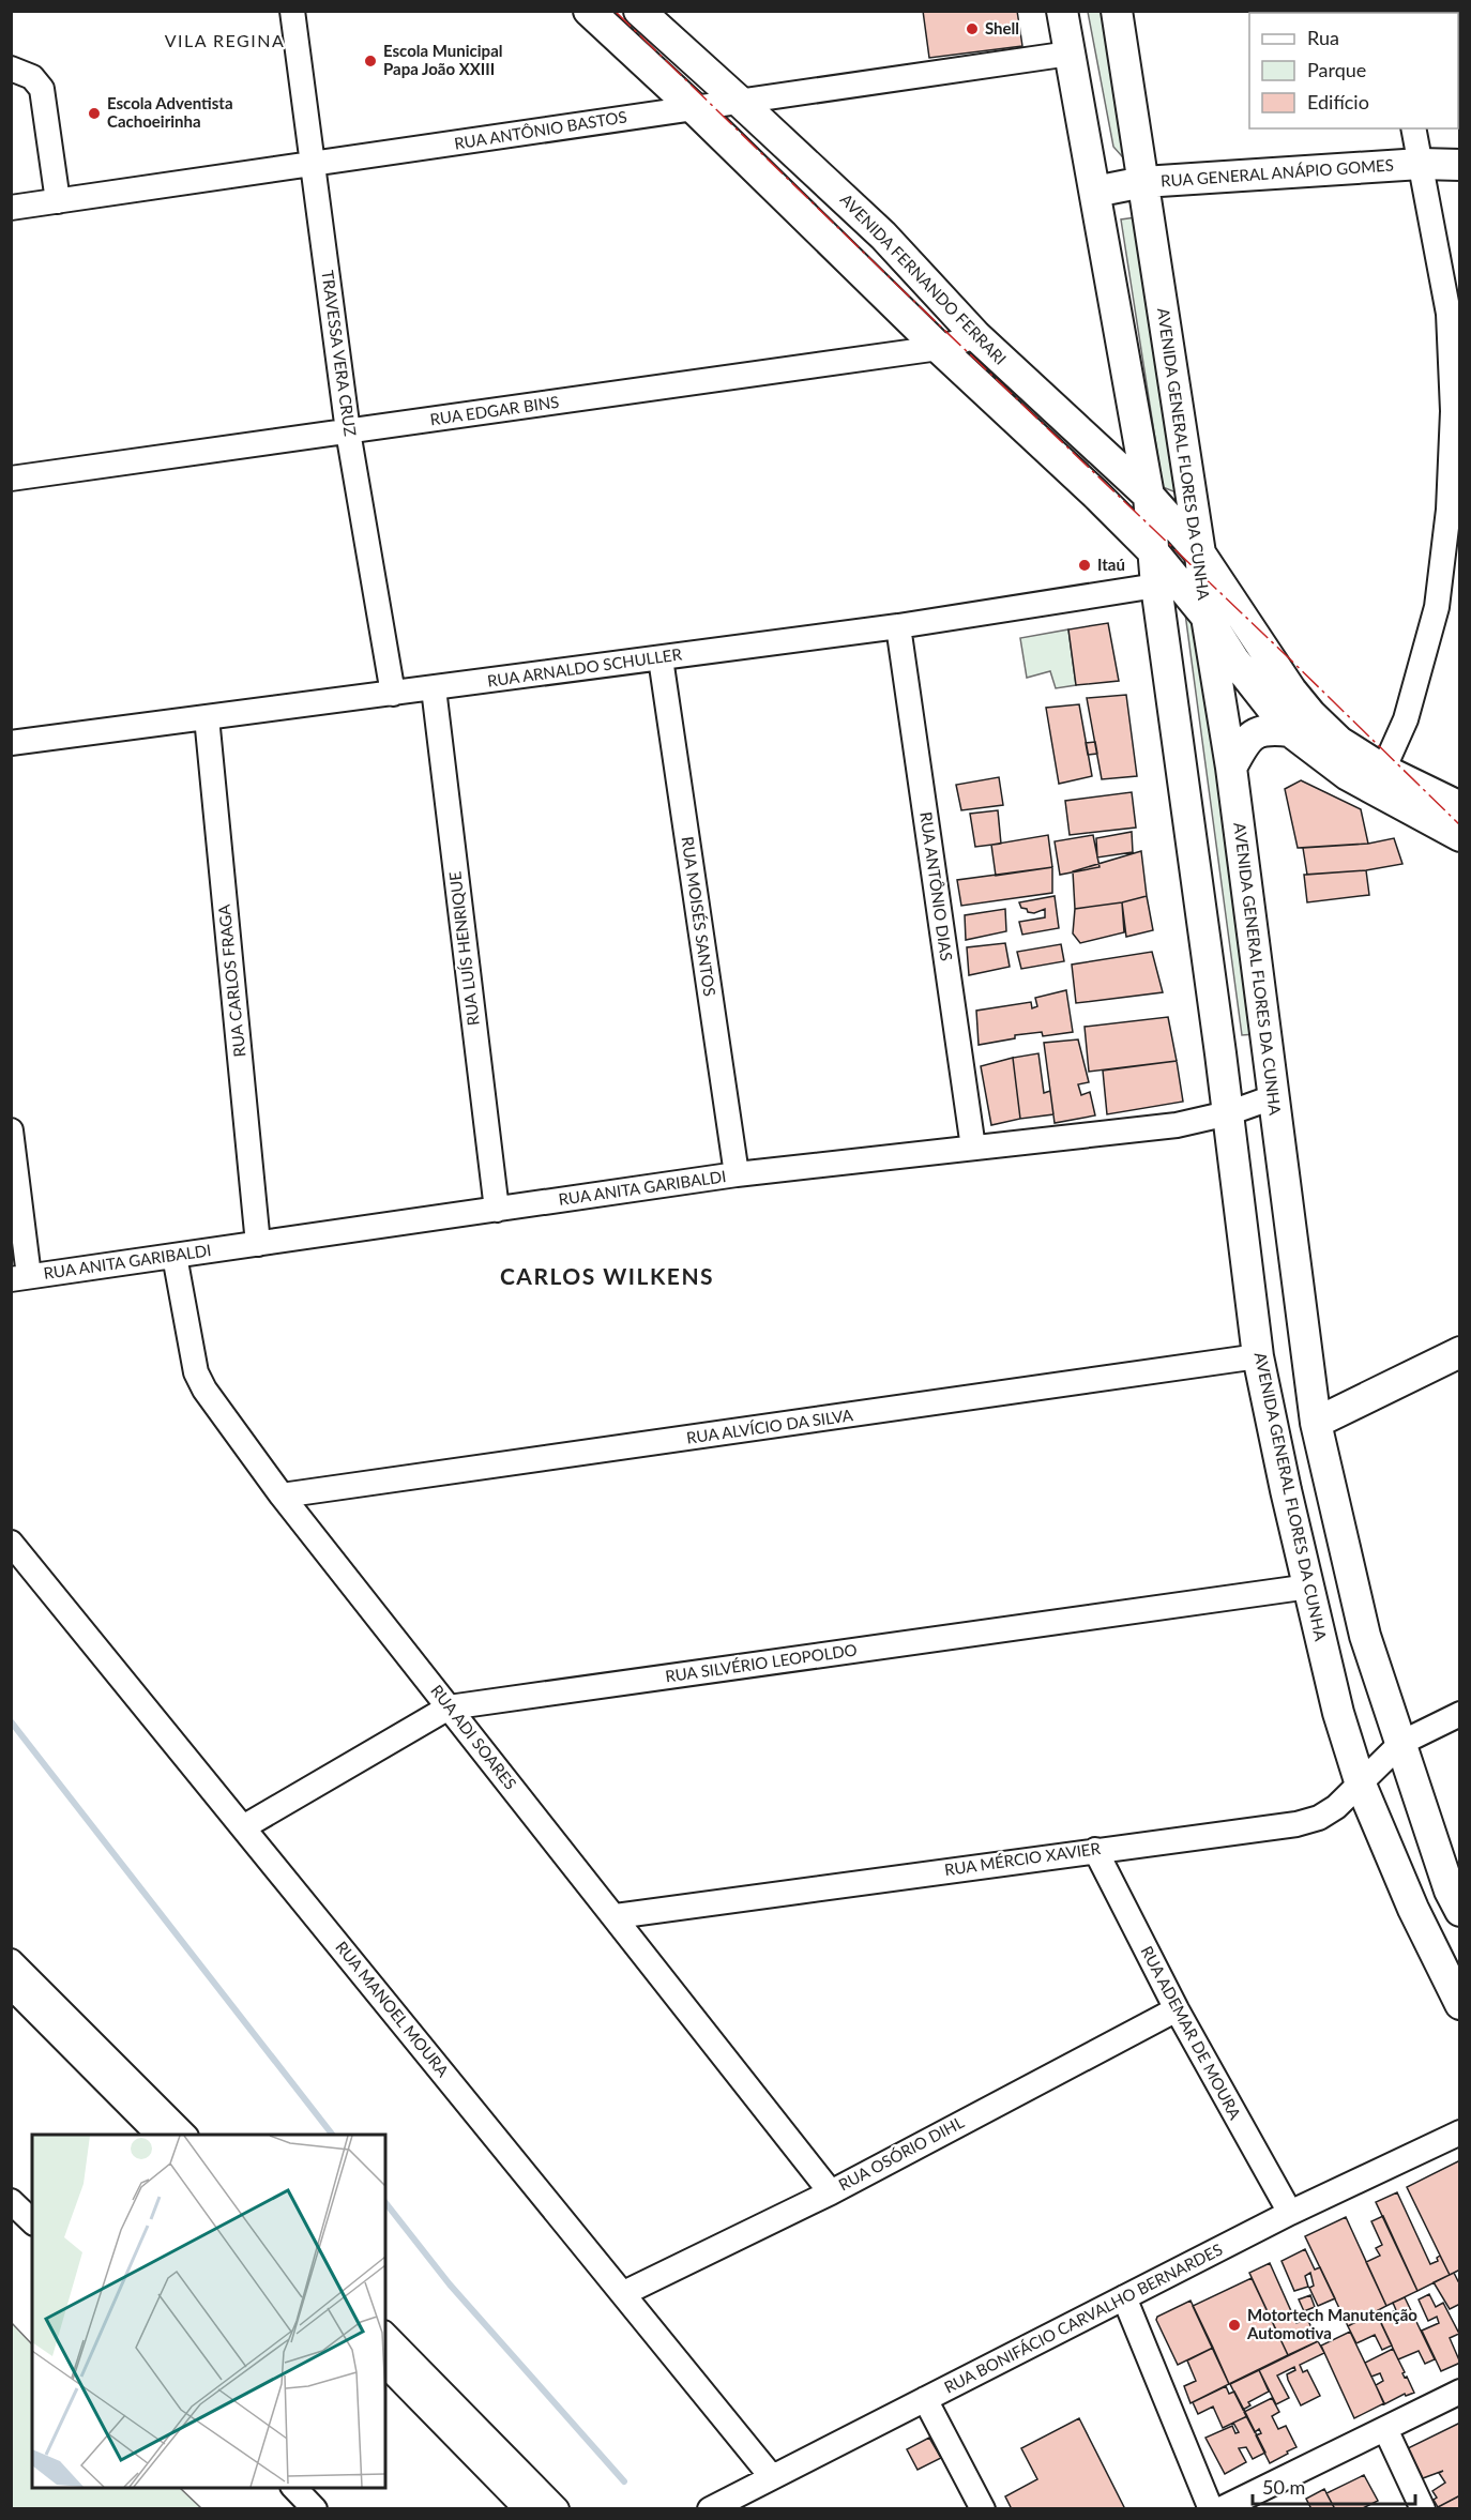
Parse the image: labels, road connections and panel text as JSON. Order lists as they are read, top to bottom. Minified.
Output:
{"streets":{"main road":["RUA GENERAL ANÁPIO GOMES","AVENIDA FERNANDO FERRARI","AVENIDA GENERAL FLORES DA CUNHA"],"street":["RUA ANTÔNIO BASTOS","TRAVESSA VERA CRUZ","RUA EDGAR BINS","RUA ARNALDO SCHULLER","RUA ANTÔNIO DIAS","RUA MOISÉS SANTOS","RUA LUÍS HENRIQUE","RUA CARLOS FRAGA","RUA ANITA GARIBALDI","RUA ALVÍCIO DA SILVA","RUA SILVÉRIO LEOPOLDO","RUA ADI SOARES","RUA MÉRCIO XAVIER","RUA MANOEL MOURA","RUA ADEMAR DE MOURA","RUA OSÓRIO DIHL","RUA BONIFÁCIO CARVALHO BERNARDES"]},"crossings":[["RUA ANTÔNIO BASTOS","AVENIDA FERNANDO FERRARI"],["RUA ANTÔNIO BASTOS","TRAVESSA VERA CRUZ"],["RUA GENERAL ANÁPIO GOMES","AVENIDA GENERAL FLORES DA CUNHA"],["AVENIDA FERNANDO FERRARI","RUA EDGAR BINS"],["AVENIDA FERNANDO FERRARI","AVENIDA GENERAL FLORES DA CUNHA"],["TRAVESSA VERA CRUZ","RUA EDGAR BINS"],["TRAVESSA VERA CRUZ","RUA ARNALDO SCHULLER"],["AVENIDA GENERAL FLORES DA CUNHA","RUA ARNALDO SCHULLER"],["AVENIDA GENERAL FLORES DA CUNHA","RUA ANITA GARIBALDI"],["AVENIDA GENERAL FLORES DA CUNHA","RUA ALVÍCIO DA SILVA"],["AVENIDA GENERAL FLORES DA CUNHA","RUA SILVÉRIO LEOPOLDO"],["AVENIDA GENERAL FLORES DA CUNHA","RUA MÉRCIO XAVIER"],["RUA ARNALDO SCHULLER","RUA ANTÔNIO DIAS"],["RUA ARNALDO SCHULLER","RUA MOISÉS SANTOS"],["RUA ARNALDO SCHULLER","RUA LUÍS HENRIQUE"],["RUA ARNALDO SCHULLER","RUA CARLOS FRAGA"],["RUA ANTÔNIO DIAS","RUA ANITA GARIBALDI"],["RUA MOISÉS SANTOS","RUA ANITA GARIBALDI"],["RUA LUÍS HENRIQUE","RUA ANITA GARIBALDI"],["RUA CARLOS FRAGA","RUA ANITA GARIBALDI"],["RUA ANITA GARIBALDI","RUA ADI SOARES"],["RUA ALVÍCIO DA SILVA","RUA ADI SOARES"],["RUA SILVÉRIO LEOPOLDO","RUA ADI SOARES"],["RUA SILVÉRIO LEOPOLDO","RUA MANOEL MOURA"],["RUA ADI SOARES","RUA MÉRCIO XAVIER"],["RUA ADI SOARES","RUA OSÓRIO DIHL"],["RUA MÉRCIO XAVIER","RUA ADEMAR DE MOURA"],["RUA MANOEL MOURA","RUA OSÓRIO DIHL"],["RUA MANOEL MOURA","RUA BONIFÁCIO CARVALHO BERNARDES"],["RUA ADEMAR DE MOURA","RUA OSÓRIO DIHL"],["RUA ADEMAR DE MOURA","RUA BONIFÁCIO CARVALHO BERNARDES"]],"districts":["VILA REGINA","CARLOS WILKENS"],"places":["Shell","Escola Municipal Papa João XXIII","Escola Adventista Cachoeirinha","Itaú","Motortech Manutenção Automotiva"],"legend":["Rua","Parque","Edifício"],"scale_bar":"50 m"}
